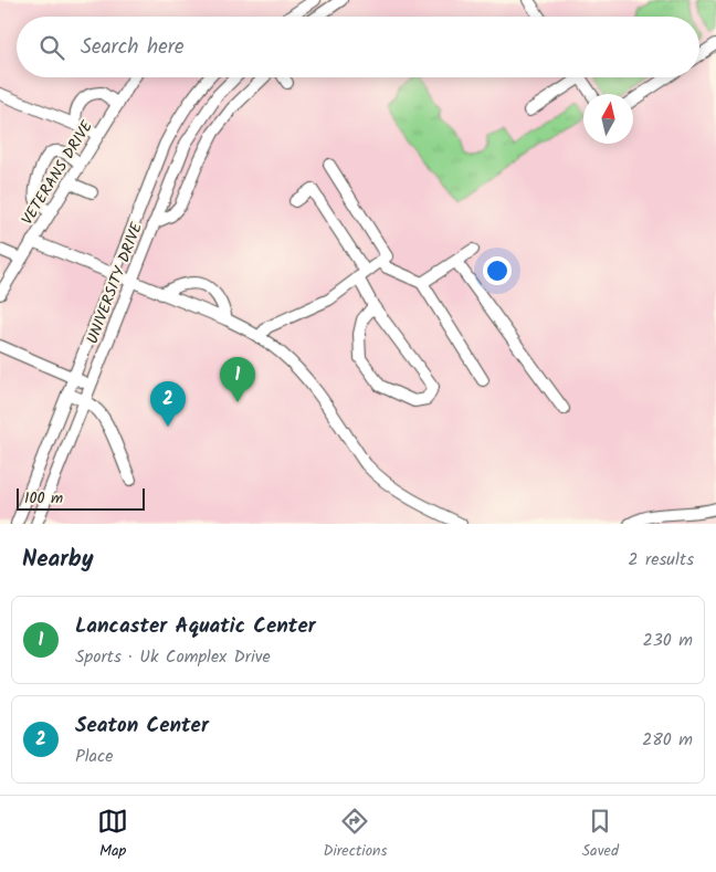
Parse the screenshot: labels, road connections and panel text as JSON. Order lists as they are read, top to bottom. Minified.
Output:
{"streets":{"street":["VETERANS DRIVE","UNIVERSITY DRIVE"]},"scale_bar":"100 m","north":"top","page":{"search":"Search here","pins":["1","2"],"scale":"100 m","heading":["Nearby","2 results"],"list":[{"mark":"1","name":"Lancaster Aquatic Center","note":"Sports · Uk Complex Drive","value":"230 m"},{"mark":"2","name":"Seaton Center","note":"Place","value":"280 m"}],"nav":["Map","Directions","Saved"]}}
